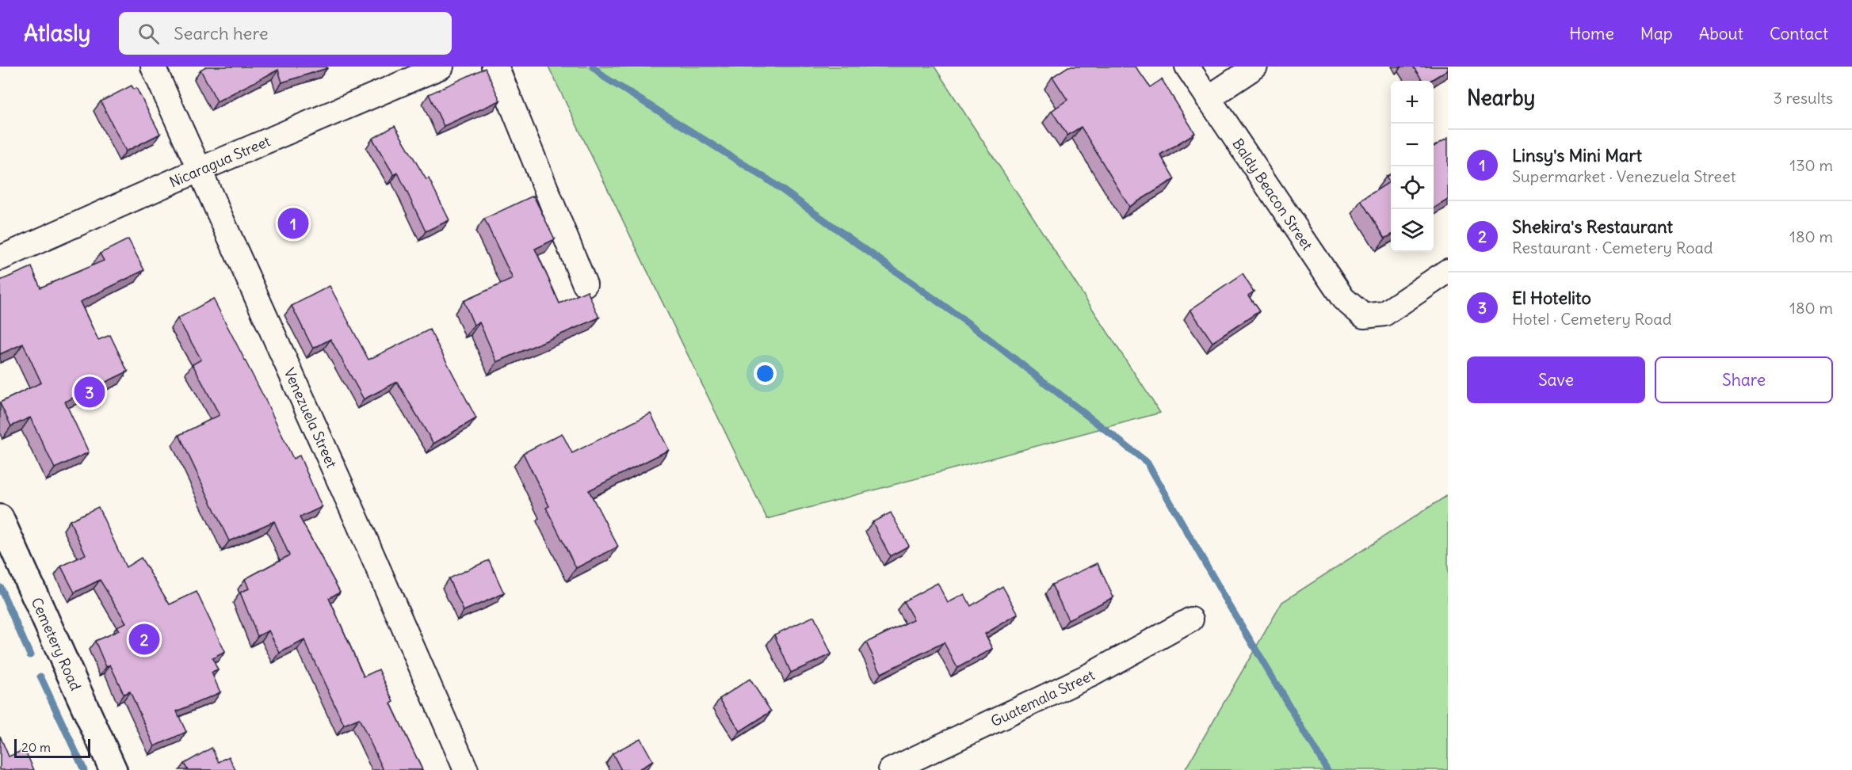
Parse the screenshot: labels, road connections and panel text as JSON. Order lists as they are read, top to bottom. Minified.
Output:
{"streets":{"street":["Nicaragua Street","Baldy Beacon Street","Venezuela Street","Cemetery Road","Guatemala Street"]},"crossings":[["Nicaragua Street","Venezuela Street"]],"scale_bar":"20 m","page":{"header":"Atlasly","search":"Search here","nav":["Home","Map","About","Contact"],"heading":["Nearby","3 results"],"map_buttons":["+","−"],"list":[{"mark":"1","name":"Linsy's Mini Mart","note":"Supermarket · Venezuela Street","value":"130 m"},{"mark":"2","name":"Shekira's Restaurant","note":"Restaurant · Cemetery Road","value":"180 m"},{"mark":"3","name":"El Hotelito","note":"Hotel · Cemetery Road","value":"180 m"}],"pins":["1","3","2"],"buttons":["Save","Share"],"scale":"20 m"}}
